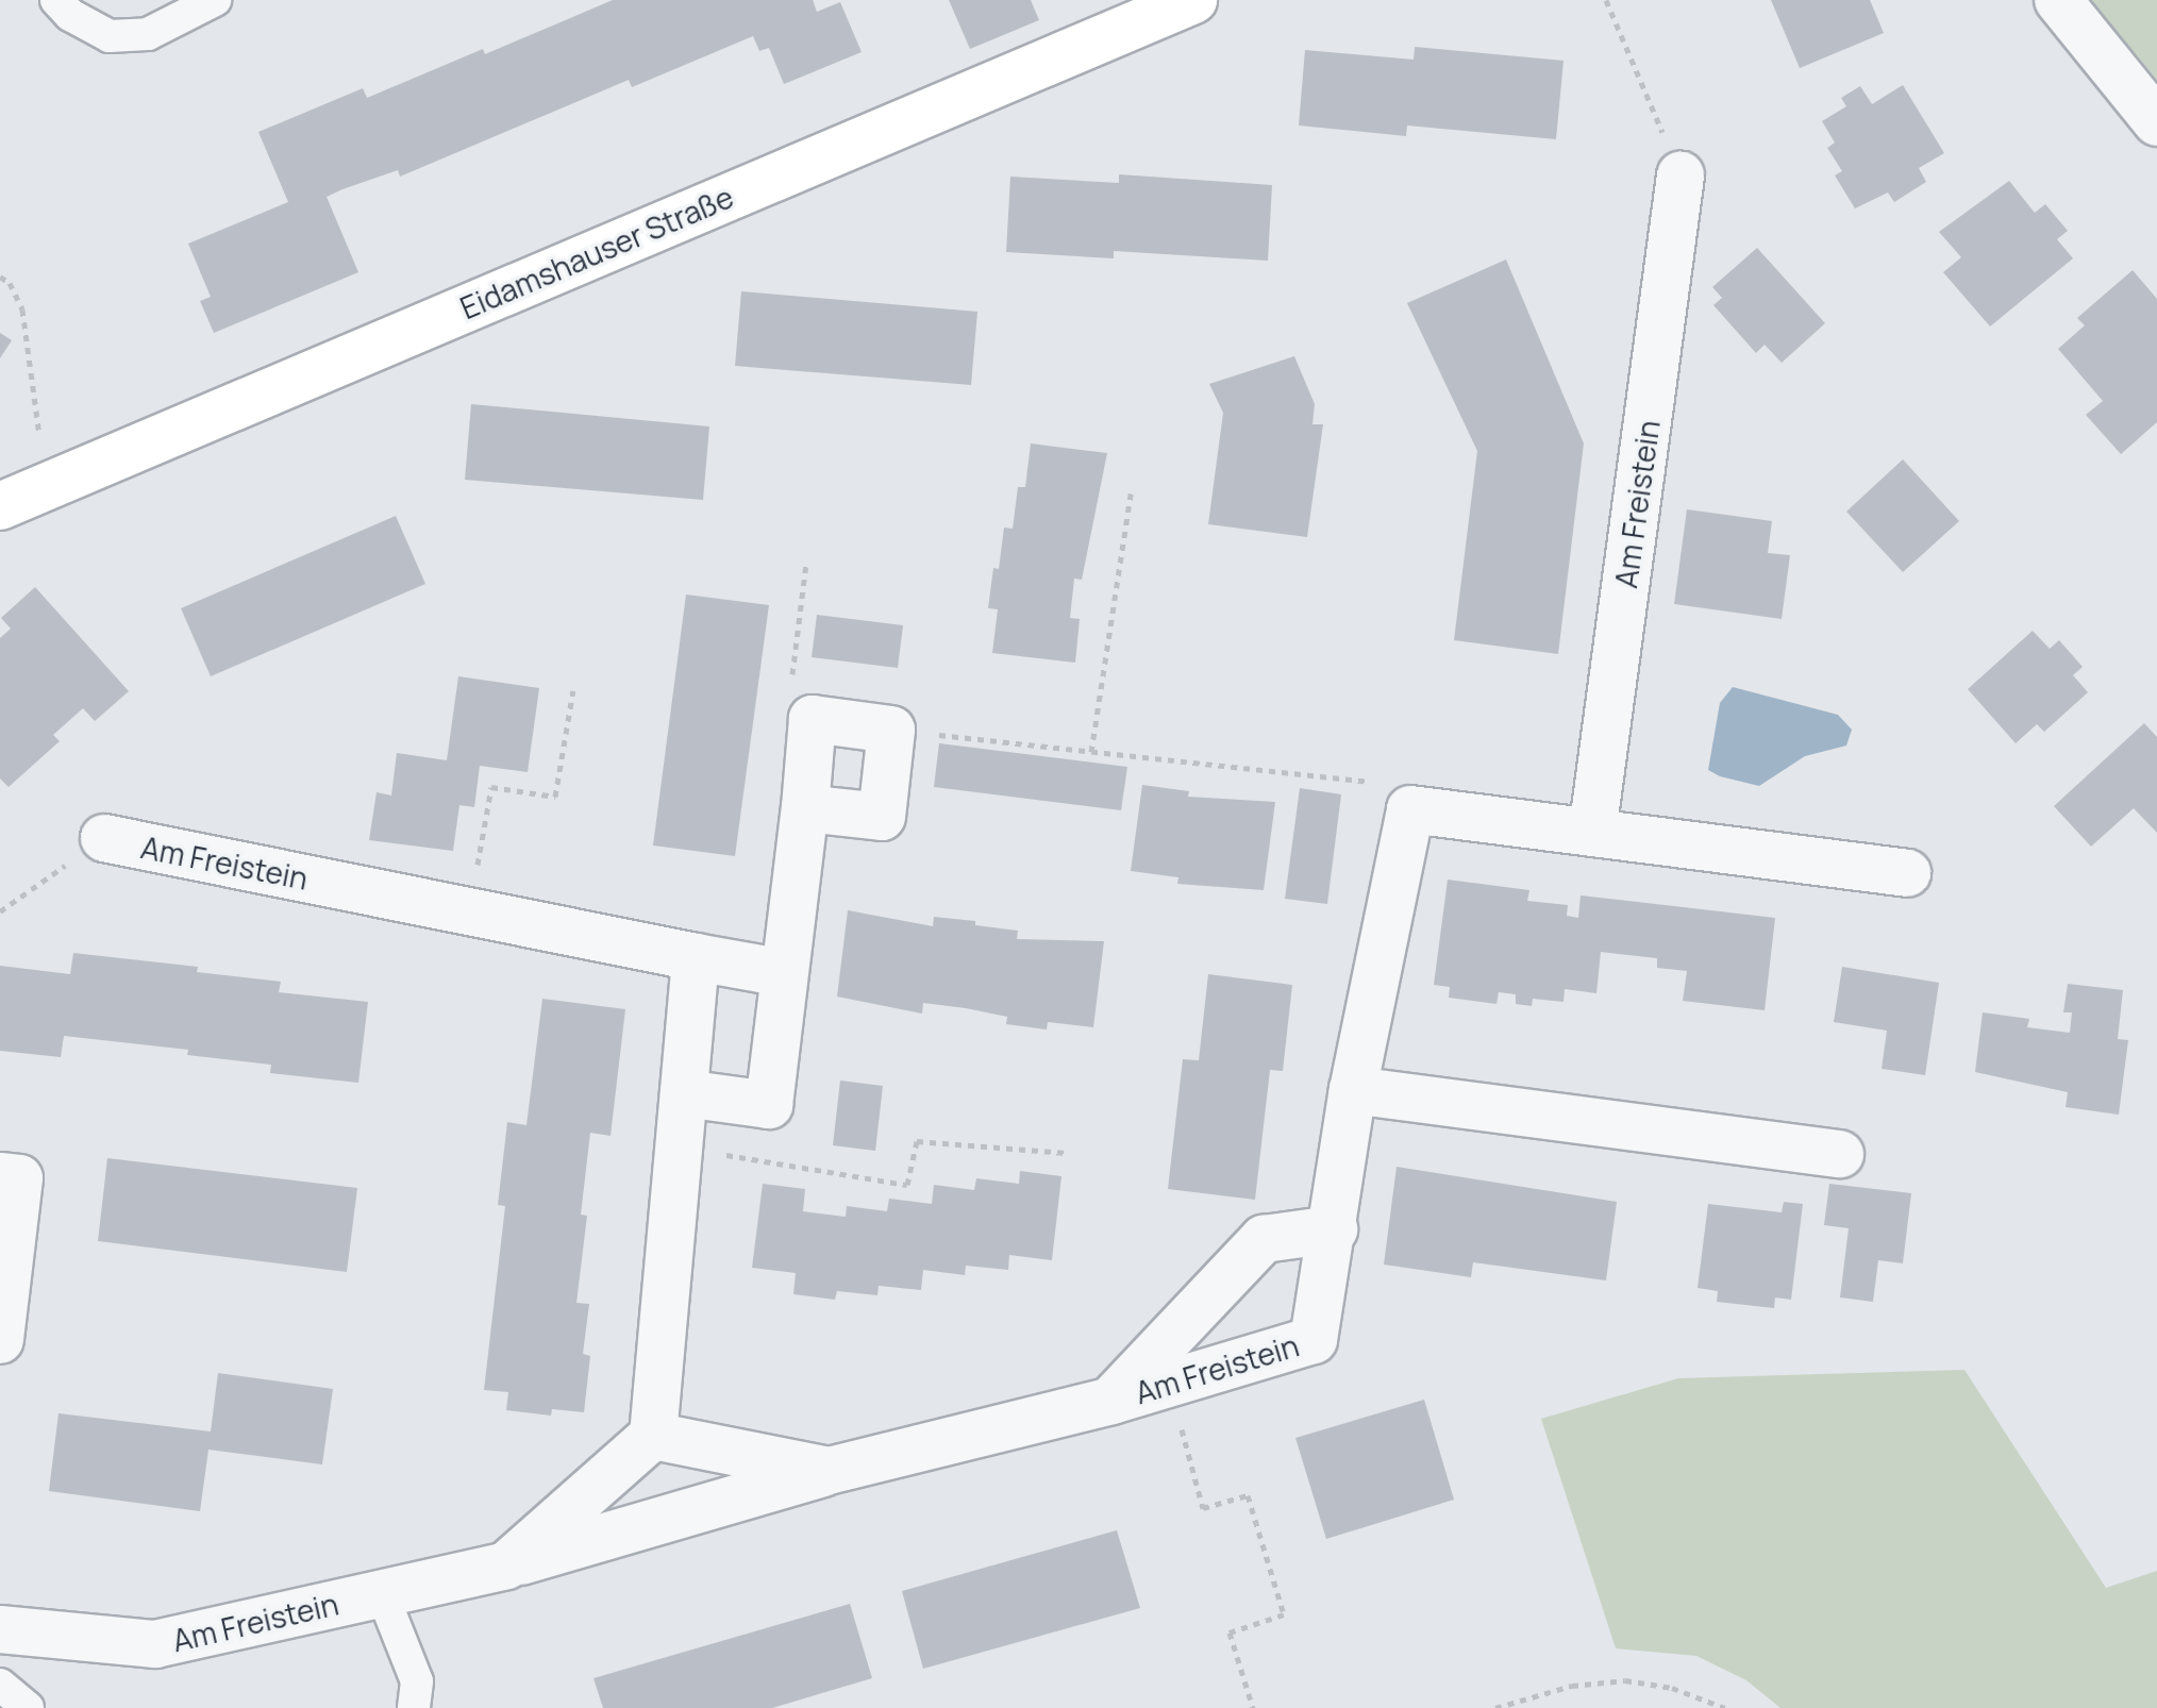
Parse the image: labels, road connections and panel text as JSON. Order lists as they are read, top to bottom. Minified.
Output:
{"streets":{"street":["Eidamshauser Straße","Am Freistein"]}}
